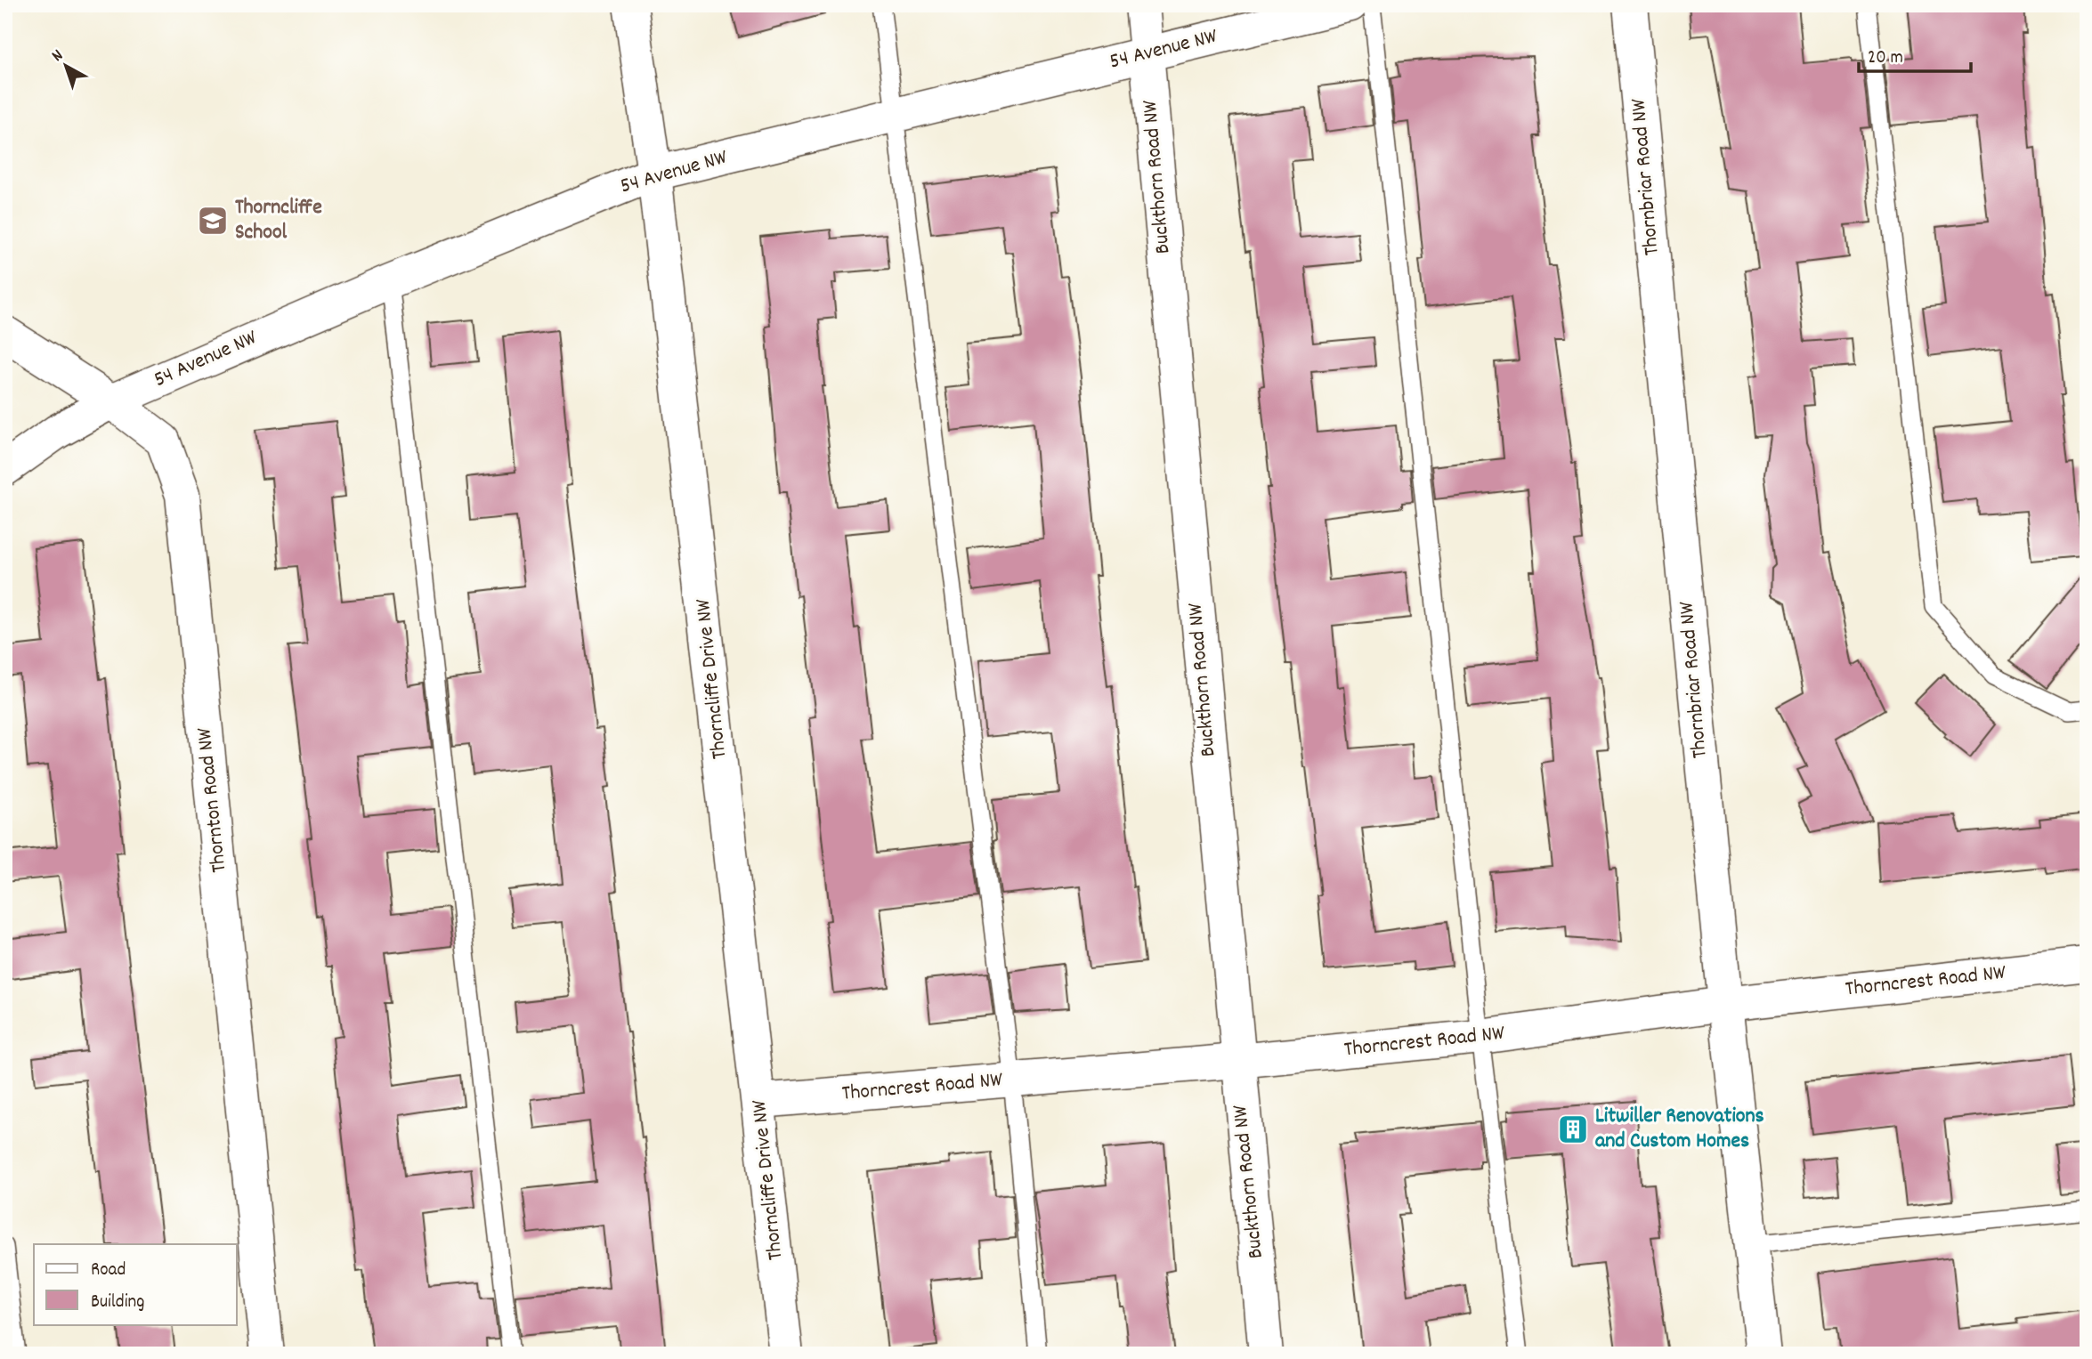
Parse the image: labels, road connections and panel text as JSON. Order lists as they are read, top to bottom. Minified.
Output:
{"streets":{"street":["54 Avenue NW","Buckthorn Road NW","Thornbriar Road NW","Thorncliffe Drive NW","Thornton Road NW","Thorncrest Road NW"]},"crossings":[["54 Avenue NW","Buckthorn Road NW"],["54 Avenue NW","Thorncliffe Drive NW"],["54 Avenue NW","Thornton Road NW"],["Buckthorn Road NW","Thorncrest Road NW"],["Thornbriar Road NW","Thorncrest Road NW"],["Thorncliffe Drive NW","Thorncrest Road NW"]],"places":{"school or university":["Thorncliffe School"],"building":["Litwiller Renovations and Custom Homes"]},"legend":["Road","Building"],"scale_bar":"20 m","north":"top left"}
